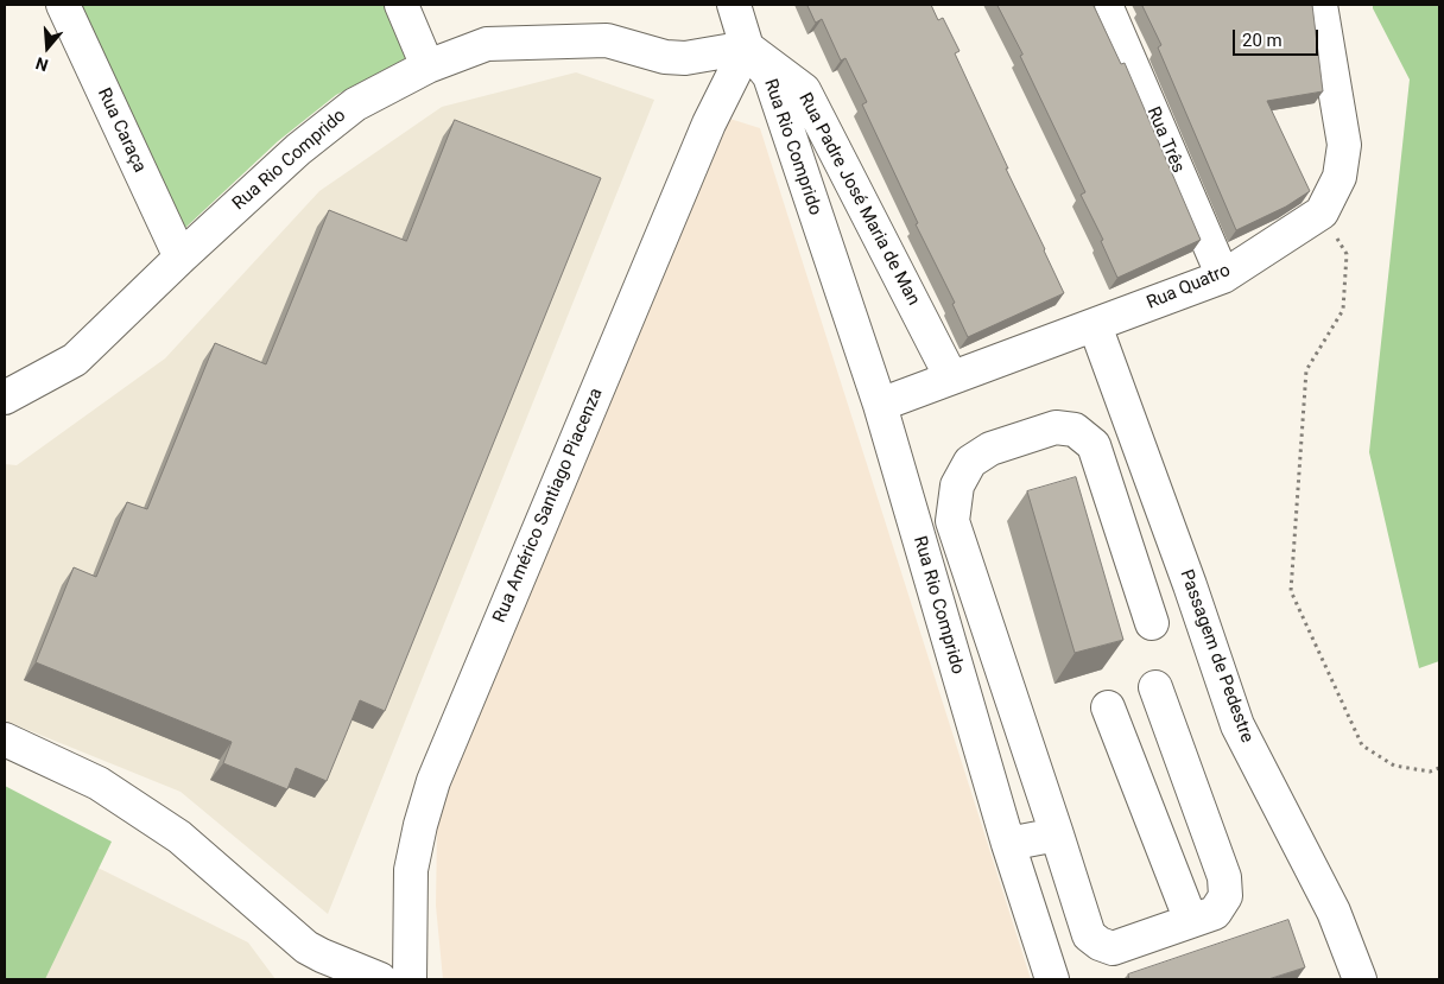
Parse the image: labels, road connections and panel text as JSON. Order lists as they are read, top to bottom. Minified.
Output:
{"streets":{"street":["Rua Caraça","Rua Três","Rua Rio Comprido","Rua Padre José Maria de Man","Rua Quatro","Rua Américo Santiago Piacenza","Passagem de Pedestre"]},"crossings":[["Rua Caraça","Rua Rio Comprido"],["Rua Três","Rua Quatro"],["Rua Rio Comprido","Rua Padre José Maria de Man"],["Rua Rio Comprido","Rua Quatro"],["Rua Rio Comprido","Rua Américo Santiago Piacenza"],["Rua Padre José Maria de Man","Rua Quatro"],["Rua Padre José Maria de Man","Rua Américo Santiago Piacenza"],["Rua Quatro","Passagem de Pedestre"]],"scale_bar":"20 m","north":"bottom"}
